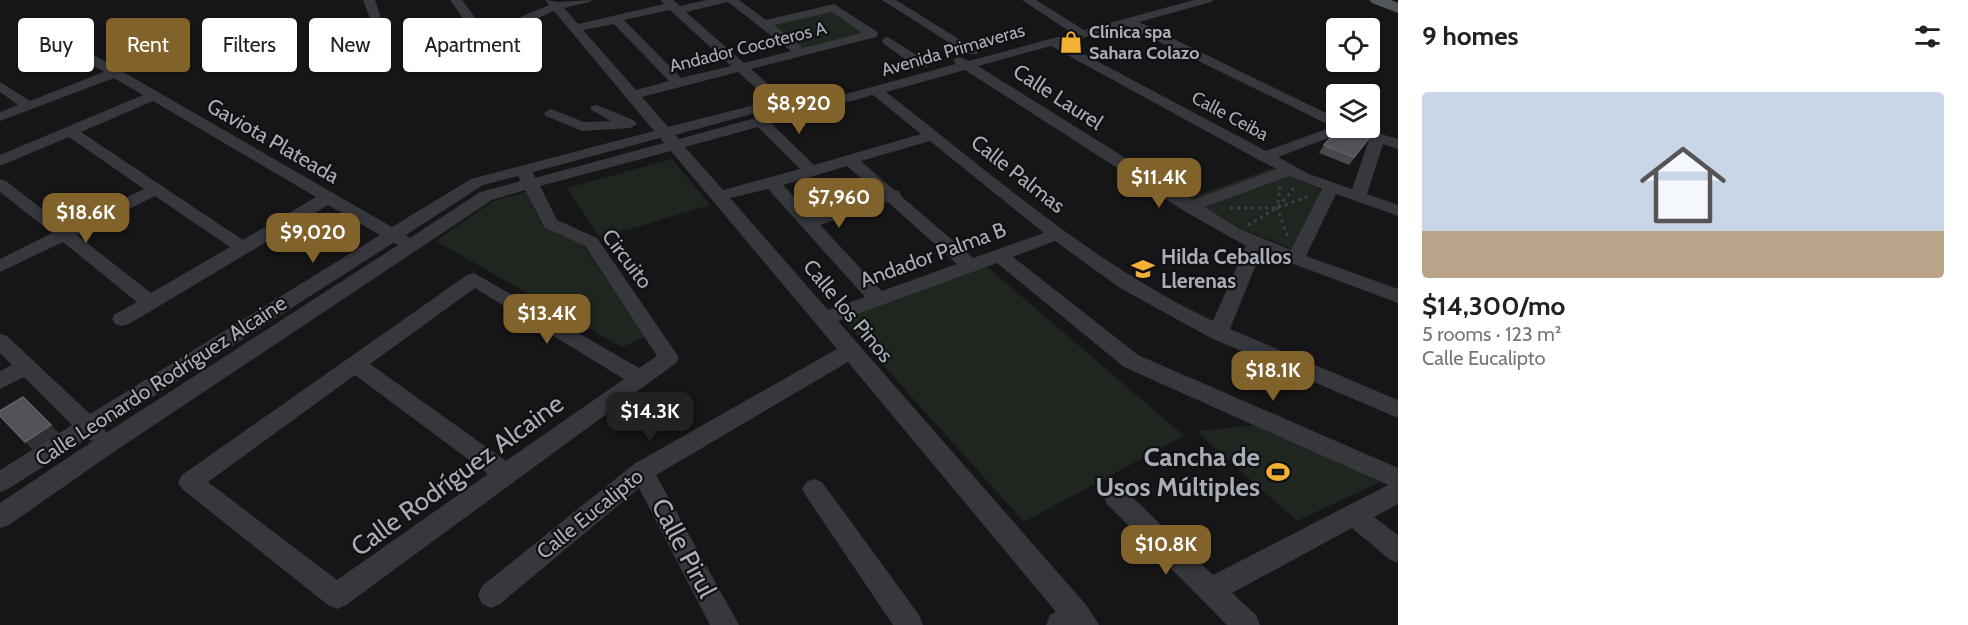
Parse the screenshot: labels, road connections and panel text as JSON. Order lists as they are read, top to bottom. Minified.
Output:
{"streets":{"street":["Andador Cocoteros A","Avenida Primaveras","Calle Laurel","Calle Ceiba","Gaviota Plateada","Calle Palmas","Andador Palma B","Circuito","Calle los Pinos","Calle Leonardo Rodríguez Alcaine","Calle Rodríguez Alcaine","Calle Eucalipto","Calle Pirul"]},"crossings":[["Andador Cocoteros A","Calle los Pinos"],["Avenida Primaveras","Calle Laurel"],["Avenida Primaveras","Calle Ceiba"],["Avenida Primaveras","Calle Palmas"],["Avenida Primaveras","Calle los Pinos"],["Avenida Primaveras","Calle Leonardo Rodríguez Alcaine"],["Gaviota Plateada","Calle Leonardo Rodríguez Alcaine"],["Calle Palmas","Andador Palma B"],["Andador Palma B","Calle los Pinos"],["Circuito","Calle Leonardo Rodríguez Alcaine"],["Circuito","Calle Rodríguez Alcaine"],["Calle los Pinos","Calle Leonardo Rodríguez Alcaine"],["Calle los Pinos","Calle Eucalipto"],["Calle Eucalipto","Calle Pirul"]],"places":{"shop":["Clínica spa Sahara Colazo"],"school or university":["Hilda Ceballos Llerenas"],"sports":["Cancha de Usos Múltiples"]},"page":{"heading":"9 homes","chip":["Buy","Rent","Filters","New","Apartment"],"list":[{"name":"$14,300/mo","note":"5 rooms · 123 m² · Calle Eucalipto"}],"price":["$8,920","$11.4K","$7,960","$18.6K","$9,020","$13.4K","$18.1K","$14.3K","$10.8K"]}}
